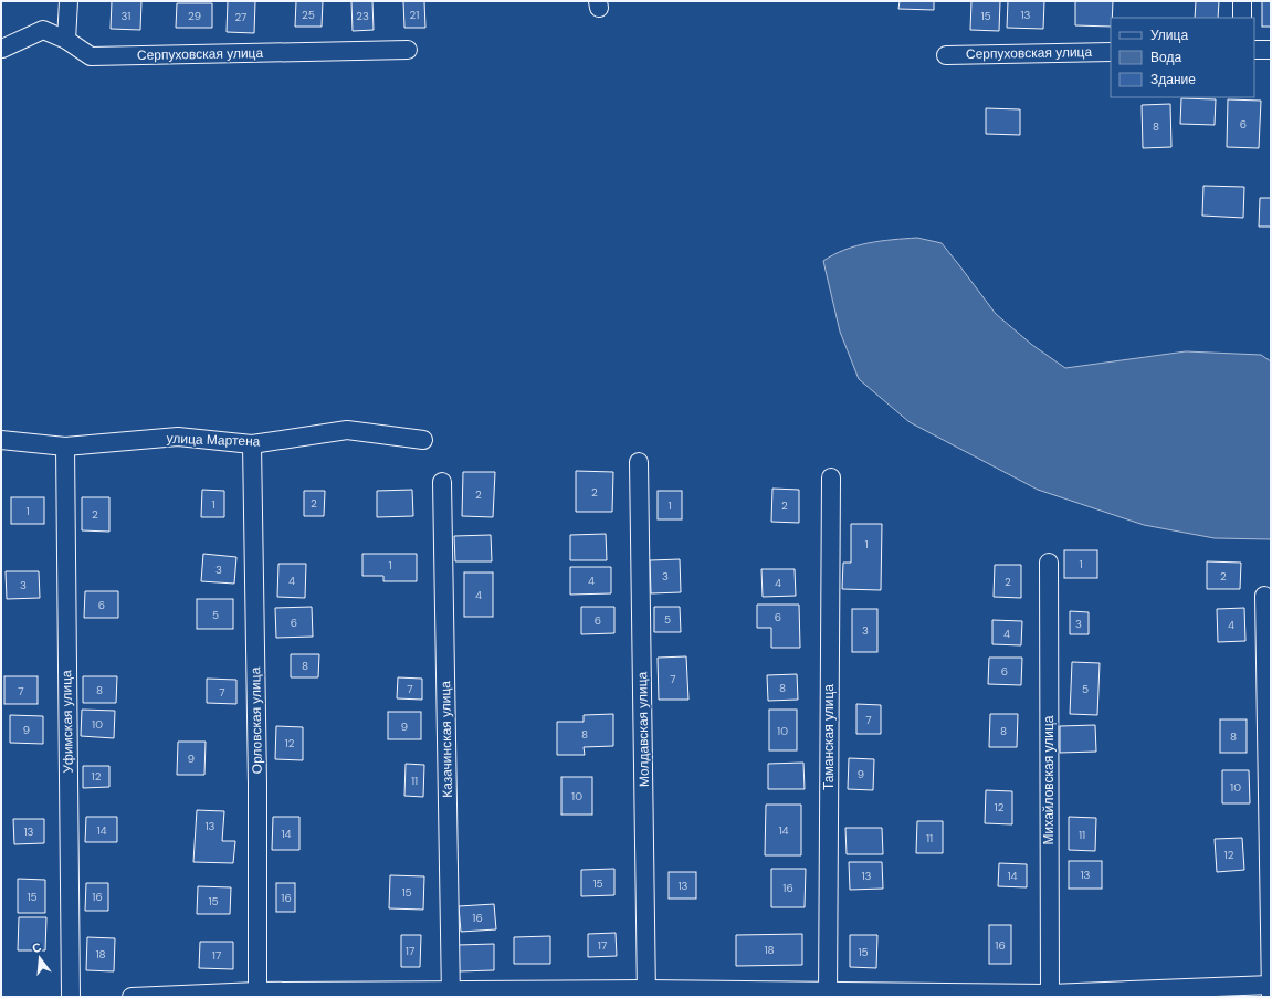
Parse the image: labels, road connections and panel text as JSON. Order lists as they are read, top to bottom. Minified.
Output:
{"streets":{"street":["Серпуховская улица","улица Мартена","Орловская улица","Уфимская улица","Молдавская улица","Таманская улица","Казачинская улица","Михайловская улица"]},"crossings":[["улица Мартена","Орловская улица"],["улица Мартена","Уфимская улица"]],"house_numbers":["25","21","13","31","29","23","15","27","6","8","2","2","2","1","1","2","1","2","1","1","1","3","3","2","4","4","2","4","3","4","6","5","6","5","6","6","3","4","3","4","8","6","7","8","7","5","8","7","7","7","10","9","9","10","8","8","8","12","9","9","12","11","10","10","12","13","14","14","13","14","11","11","12","13","13","14","15","13","16","15","15","16","16","15","16","17","16","18","17","15","18","17"],"legend":["Улица","Вода","Здание"],"north":"top"}
